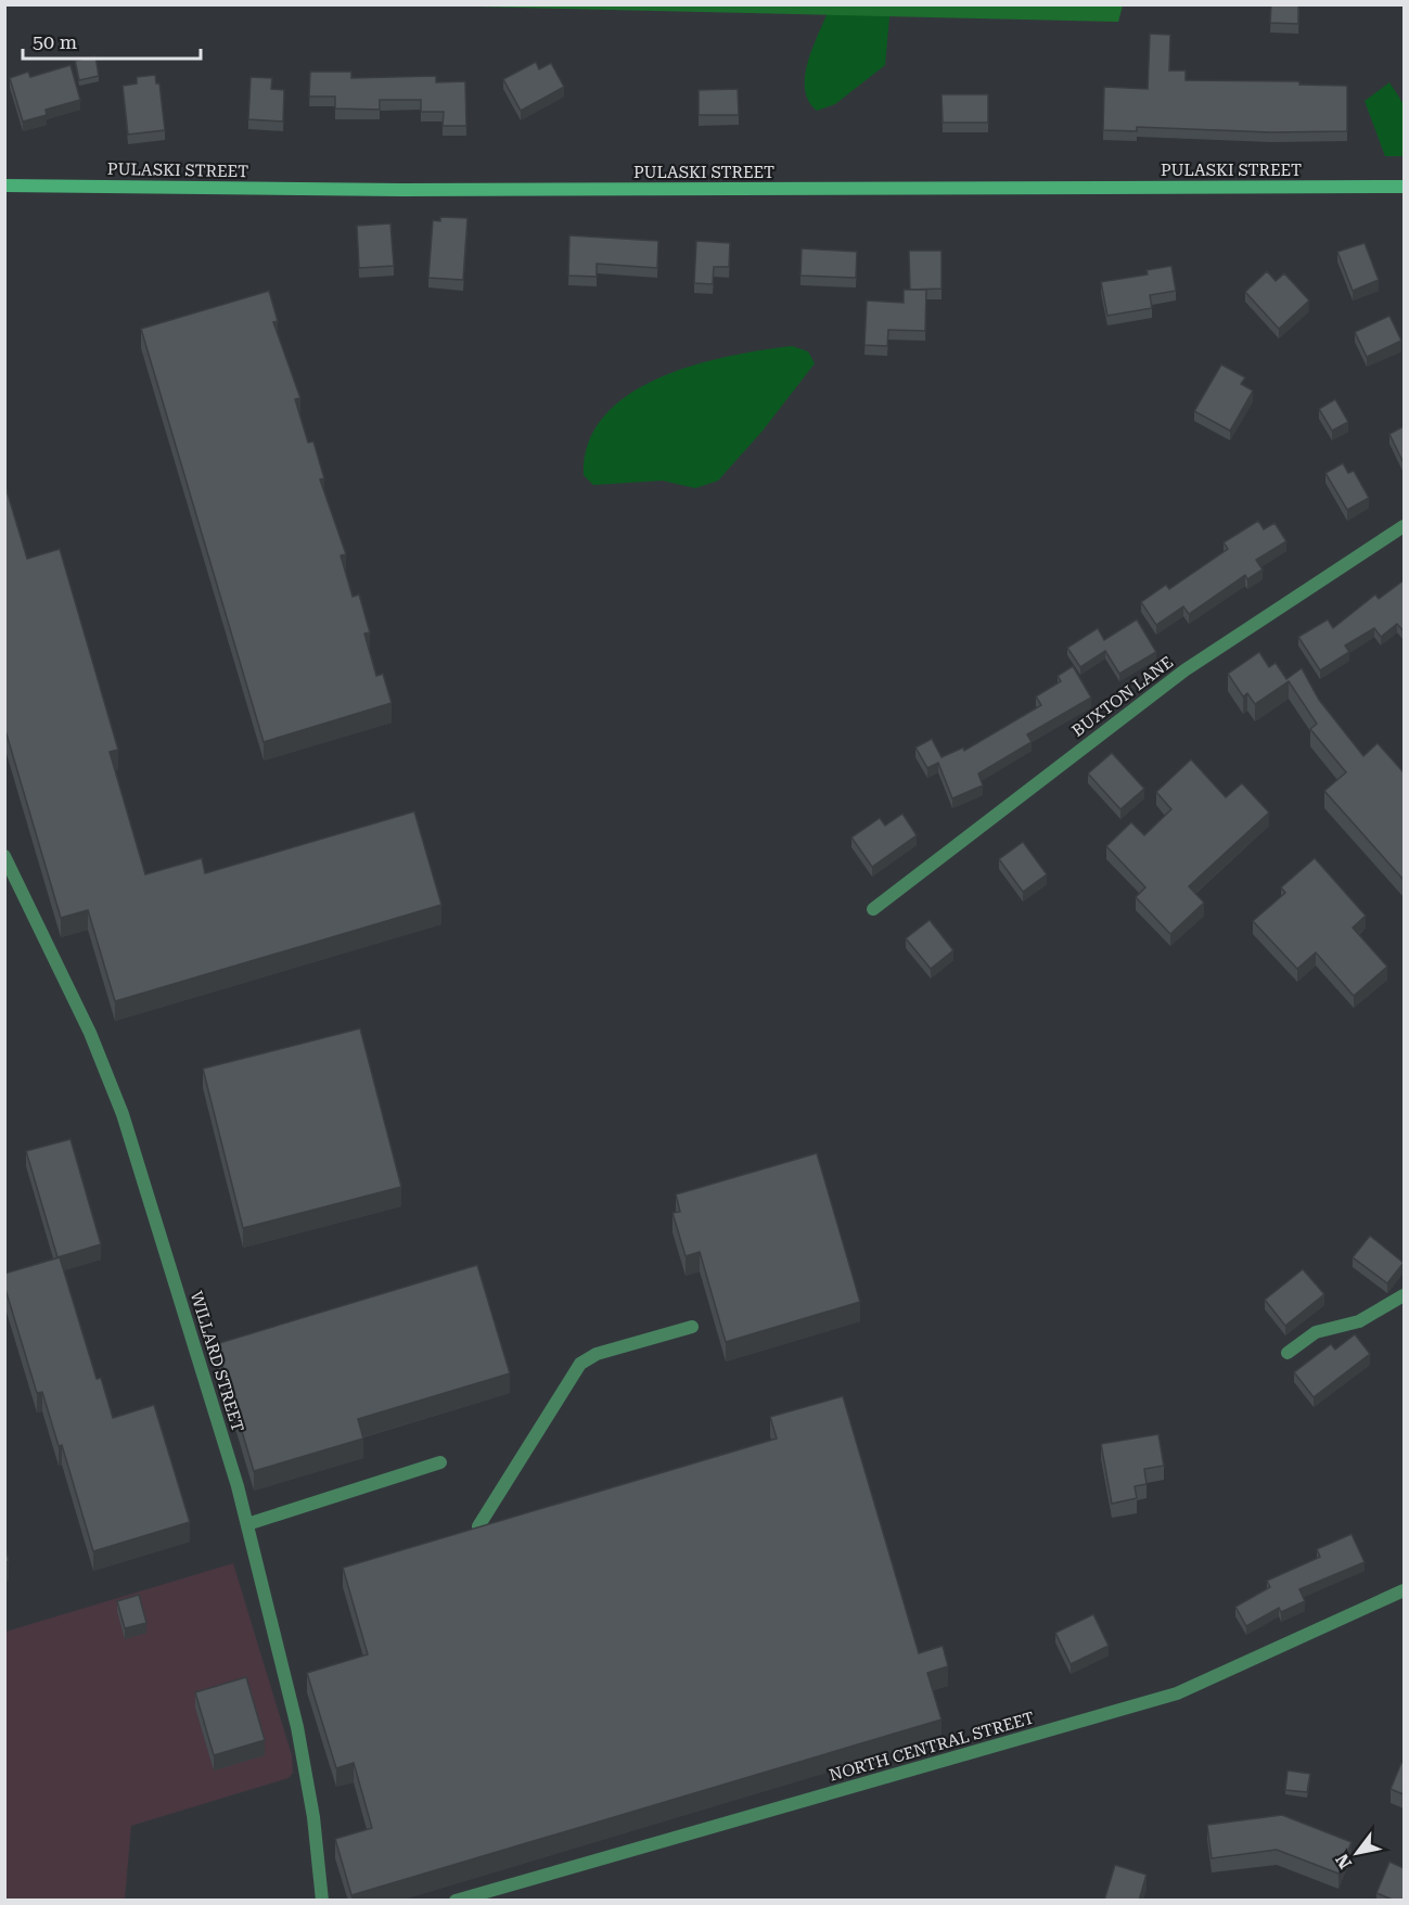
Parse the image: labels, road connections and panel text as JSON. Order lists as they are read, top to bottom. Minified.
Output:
{"streets":{"main road":["PULASKI STREET"],"street":["BUXTON LANE","WILLARD STREET","NORTH CENTRAL STREET"]},"scale_bar":"50 m","north":"bottom left"}
